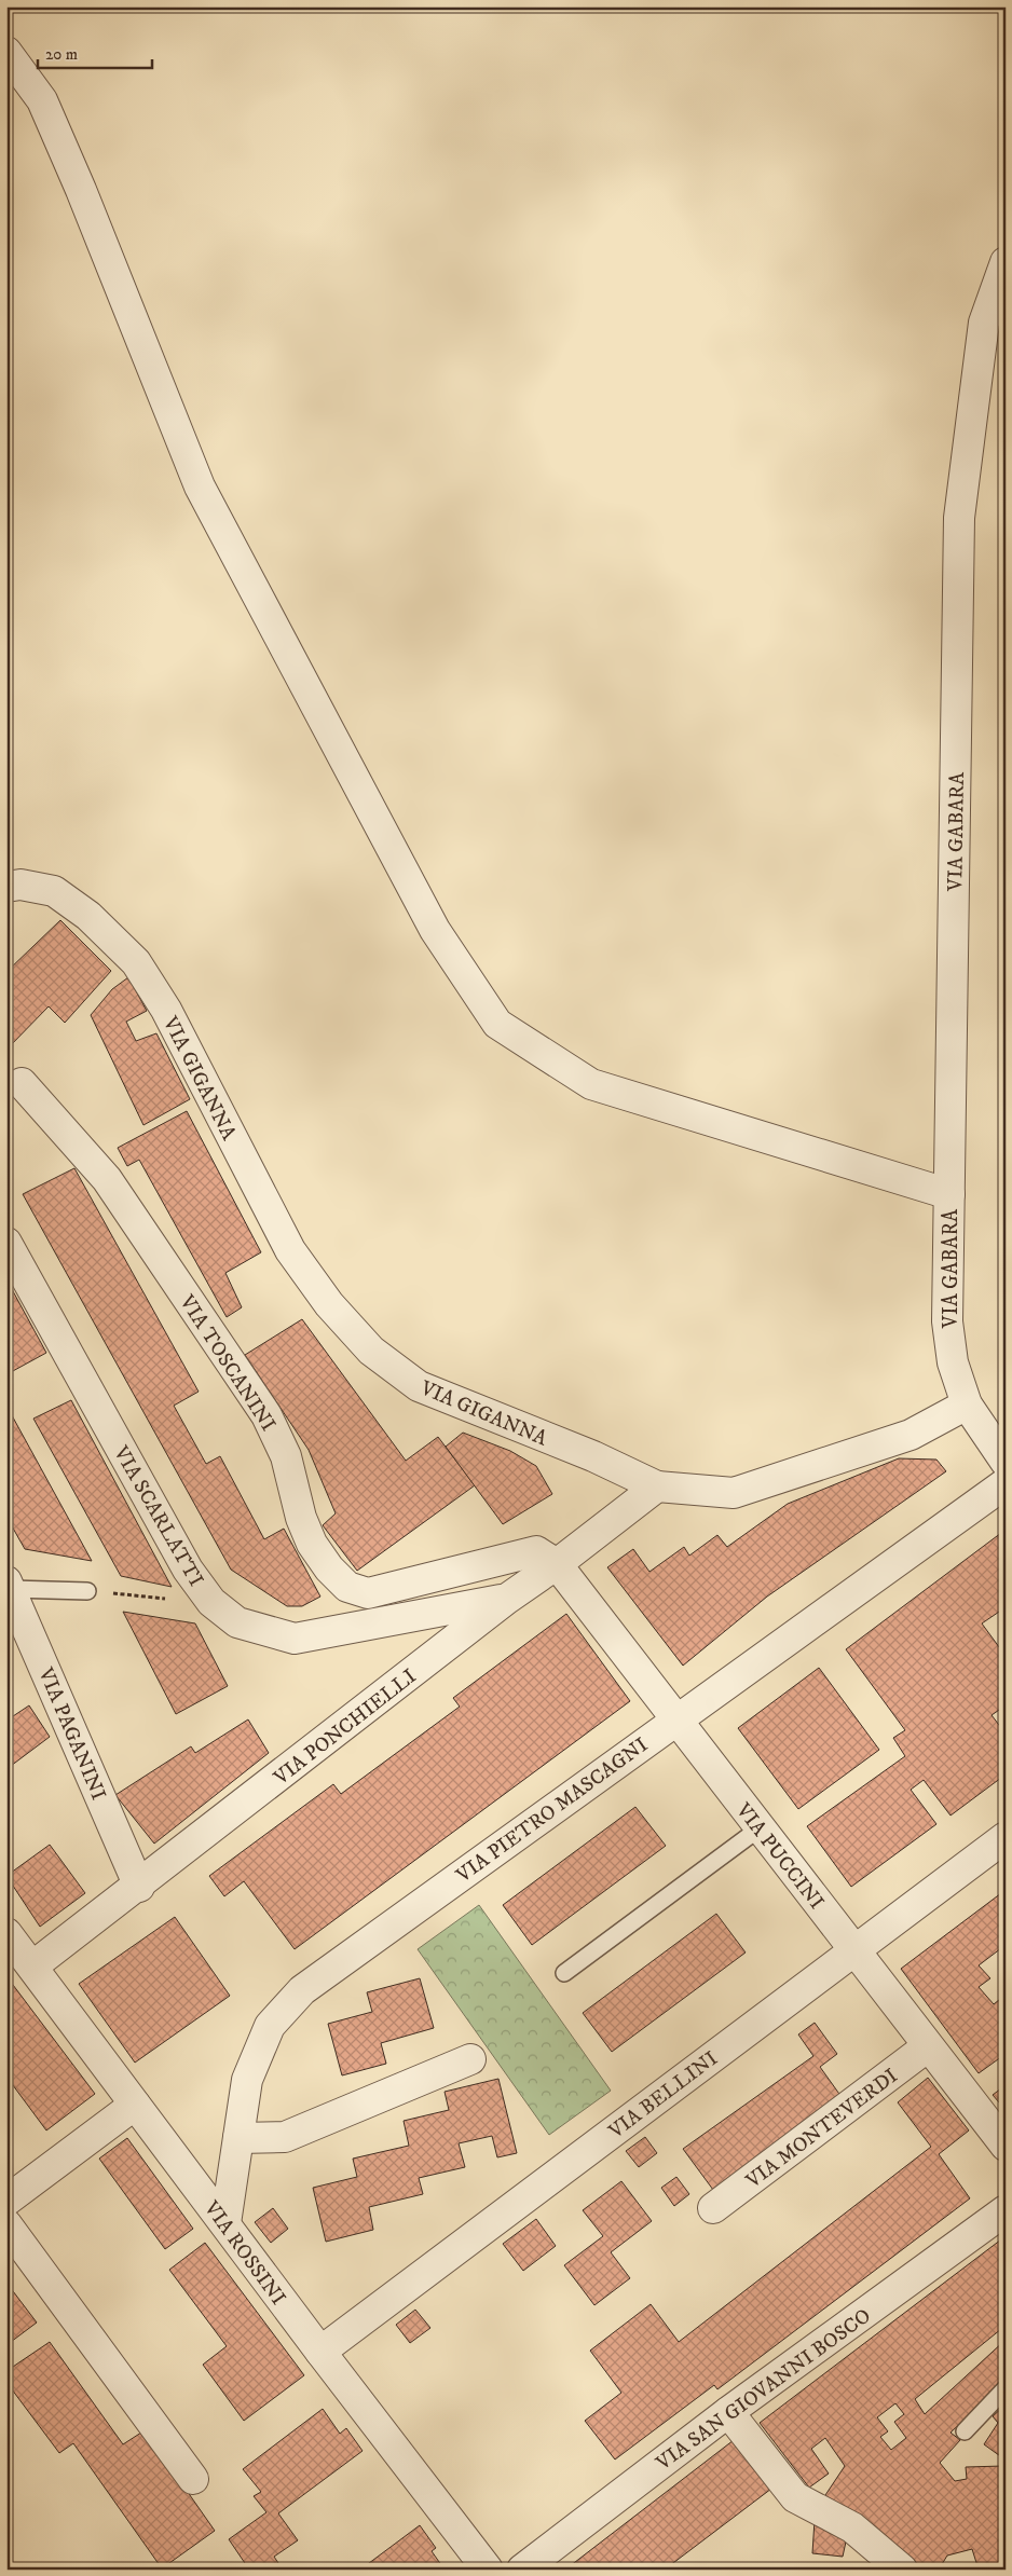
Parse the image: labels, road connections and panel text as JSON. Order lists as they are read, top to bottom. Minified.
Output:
{"streets":{"street":["VIA GABARA","VIA GIGANNA","VIA TOSCANINI","VIA SCARLATTI","VIA PONCHIELLI","VIA PAGANINI","VIA PIETRO MASCAGNI","VIA PUCCINI","VIA BELLINI","VIA MONTEVERDI","VIA ROSSINI","VIA SAN GIOVANNI BOSCO"]},"crossings":[["VIA GABARA","VIA GIGANNA"],["VIA GIGANNA","VIA PONCHIELLI"],["VIA TOSCANINI","VIA PONCHIELLI"],["VIA TOSCANINI","VIA PUCCINI"],["VIA SCARLATTI","VIA PONCHIELLI"],["VIA PONCHIELLI","VIA PAGANINI"],["VIA PONCHIELLI","VIA PUCCINI"],["VIA PONCHIELLI","VIA ROSSINI"],["VIA PIETRO MASCAGNI","VIA PUCCINI"],["VIA PIETRO MASCAGNI","VIA ROSSINI"],["VIA PUCCINI","VIA BELLINI"],["VIA PUCCINI","VIA MONTEVERDI"],["VIA BELLINI","VIA ROSSINI"]],"scale_bar":"20 m"}
